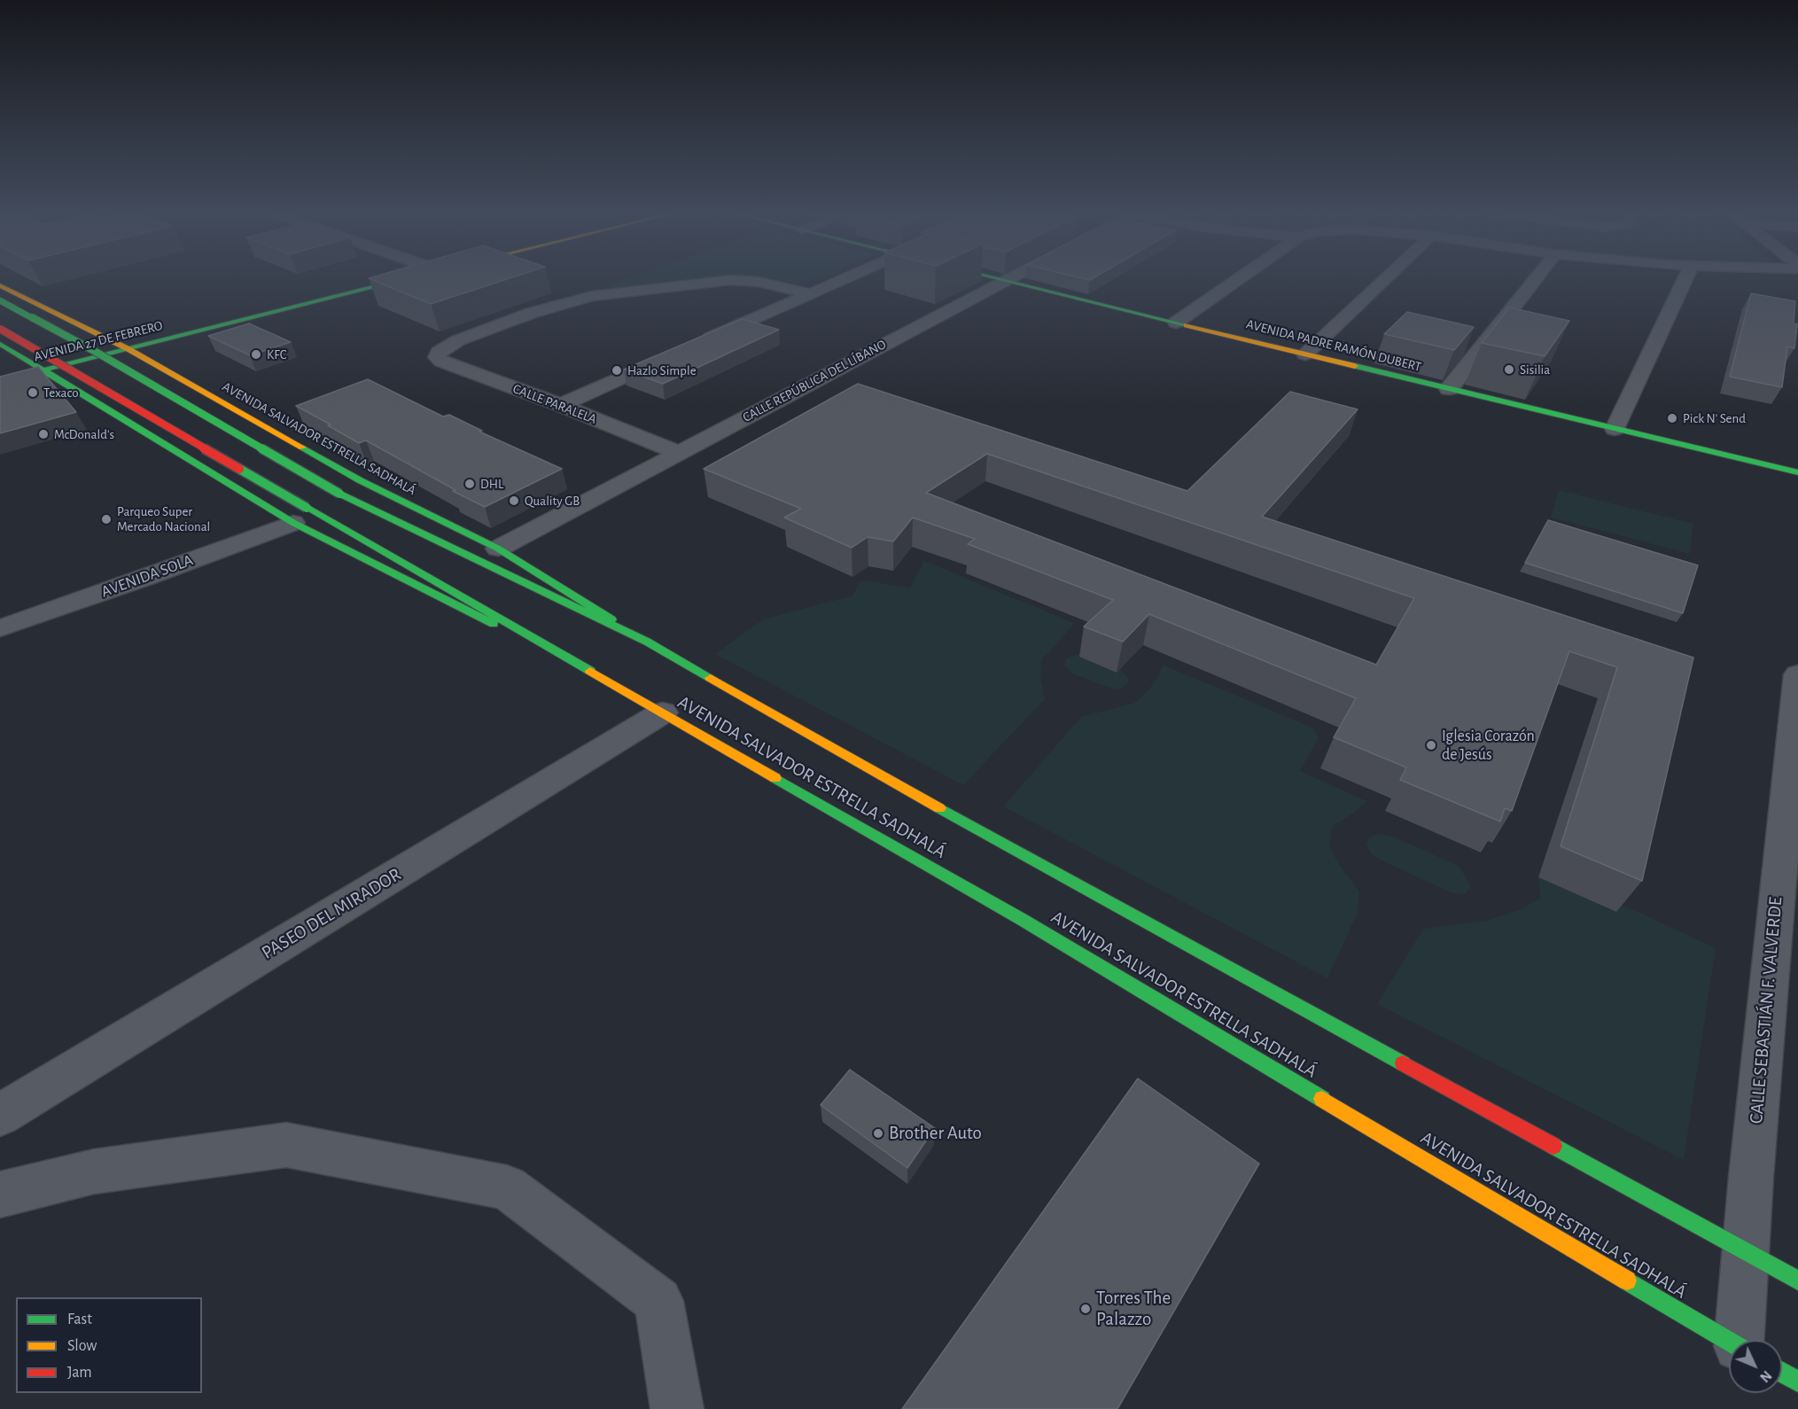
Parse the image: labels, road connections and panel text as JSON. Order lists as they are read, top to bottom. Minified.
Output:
{"streets":{"main road":["AVENIDA 27 DE FEBRERO","AVENIDA PADRE RAMÓN DUBERT","AVENIDA SALVADOR ESTRELLA SADHALÁ"],"street":["CALLE REPÚBLICA DEL LÍBANO","CALLE PARALELA","AVENIDA SOLA","PASEO DEL MIRADOR","CALLE SEBASTIÁN F. VALVERDE"]},"crossings":[["AVENIDA 27 DE FEBRERO","AVENIDA SALVADOR ESTRELLA SADHALÁ"],["AVENIDA PADRE RAMÓN DUBERT","CALLE REPÚBLICA DEL LÍBANO"],["CALLE REPÚBLICA DEL LÍBANO","CALLE PARALELA"],["CALLE REPÚBLICA DEL LÍBANO","AVENIDA SALVADOR ESTRELLA SADHALÁ"],["AVENIDA SALVADOR ESTRELLA SADHALÁ","AVENIDA SOLA"],["AVENIDA SALVADOR ESTRELLA SADHALÁ","PASEO DEL MIRADOR"],["AVENIDA SALVADOR ESTRELLA SADHALÁ","CALLE SEBASTIÁN F. VALVERDE"]],"places":["KFC","Sisilia","Hazlo Simple","Texaco","Pick N' Send","McDonald's","DHL","Quality GB","Parqueo Super Mercado Nacional","Iglesia Corazón de Jesús","Brother Auto","Torres The Palazzo"],"legend":["Fast","Slow","Jam"],"north":"bottom right"}
